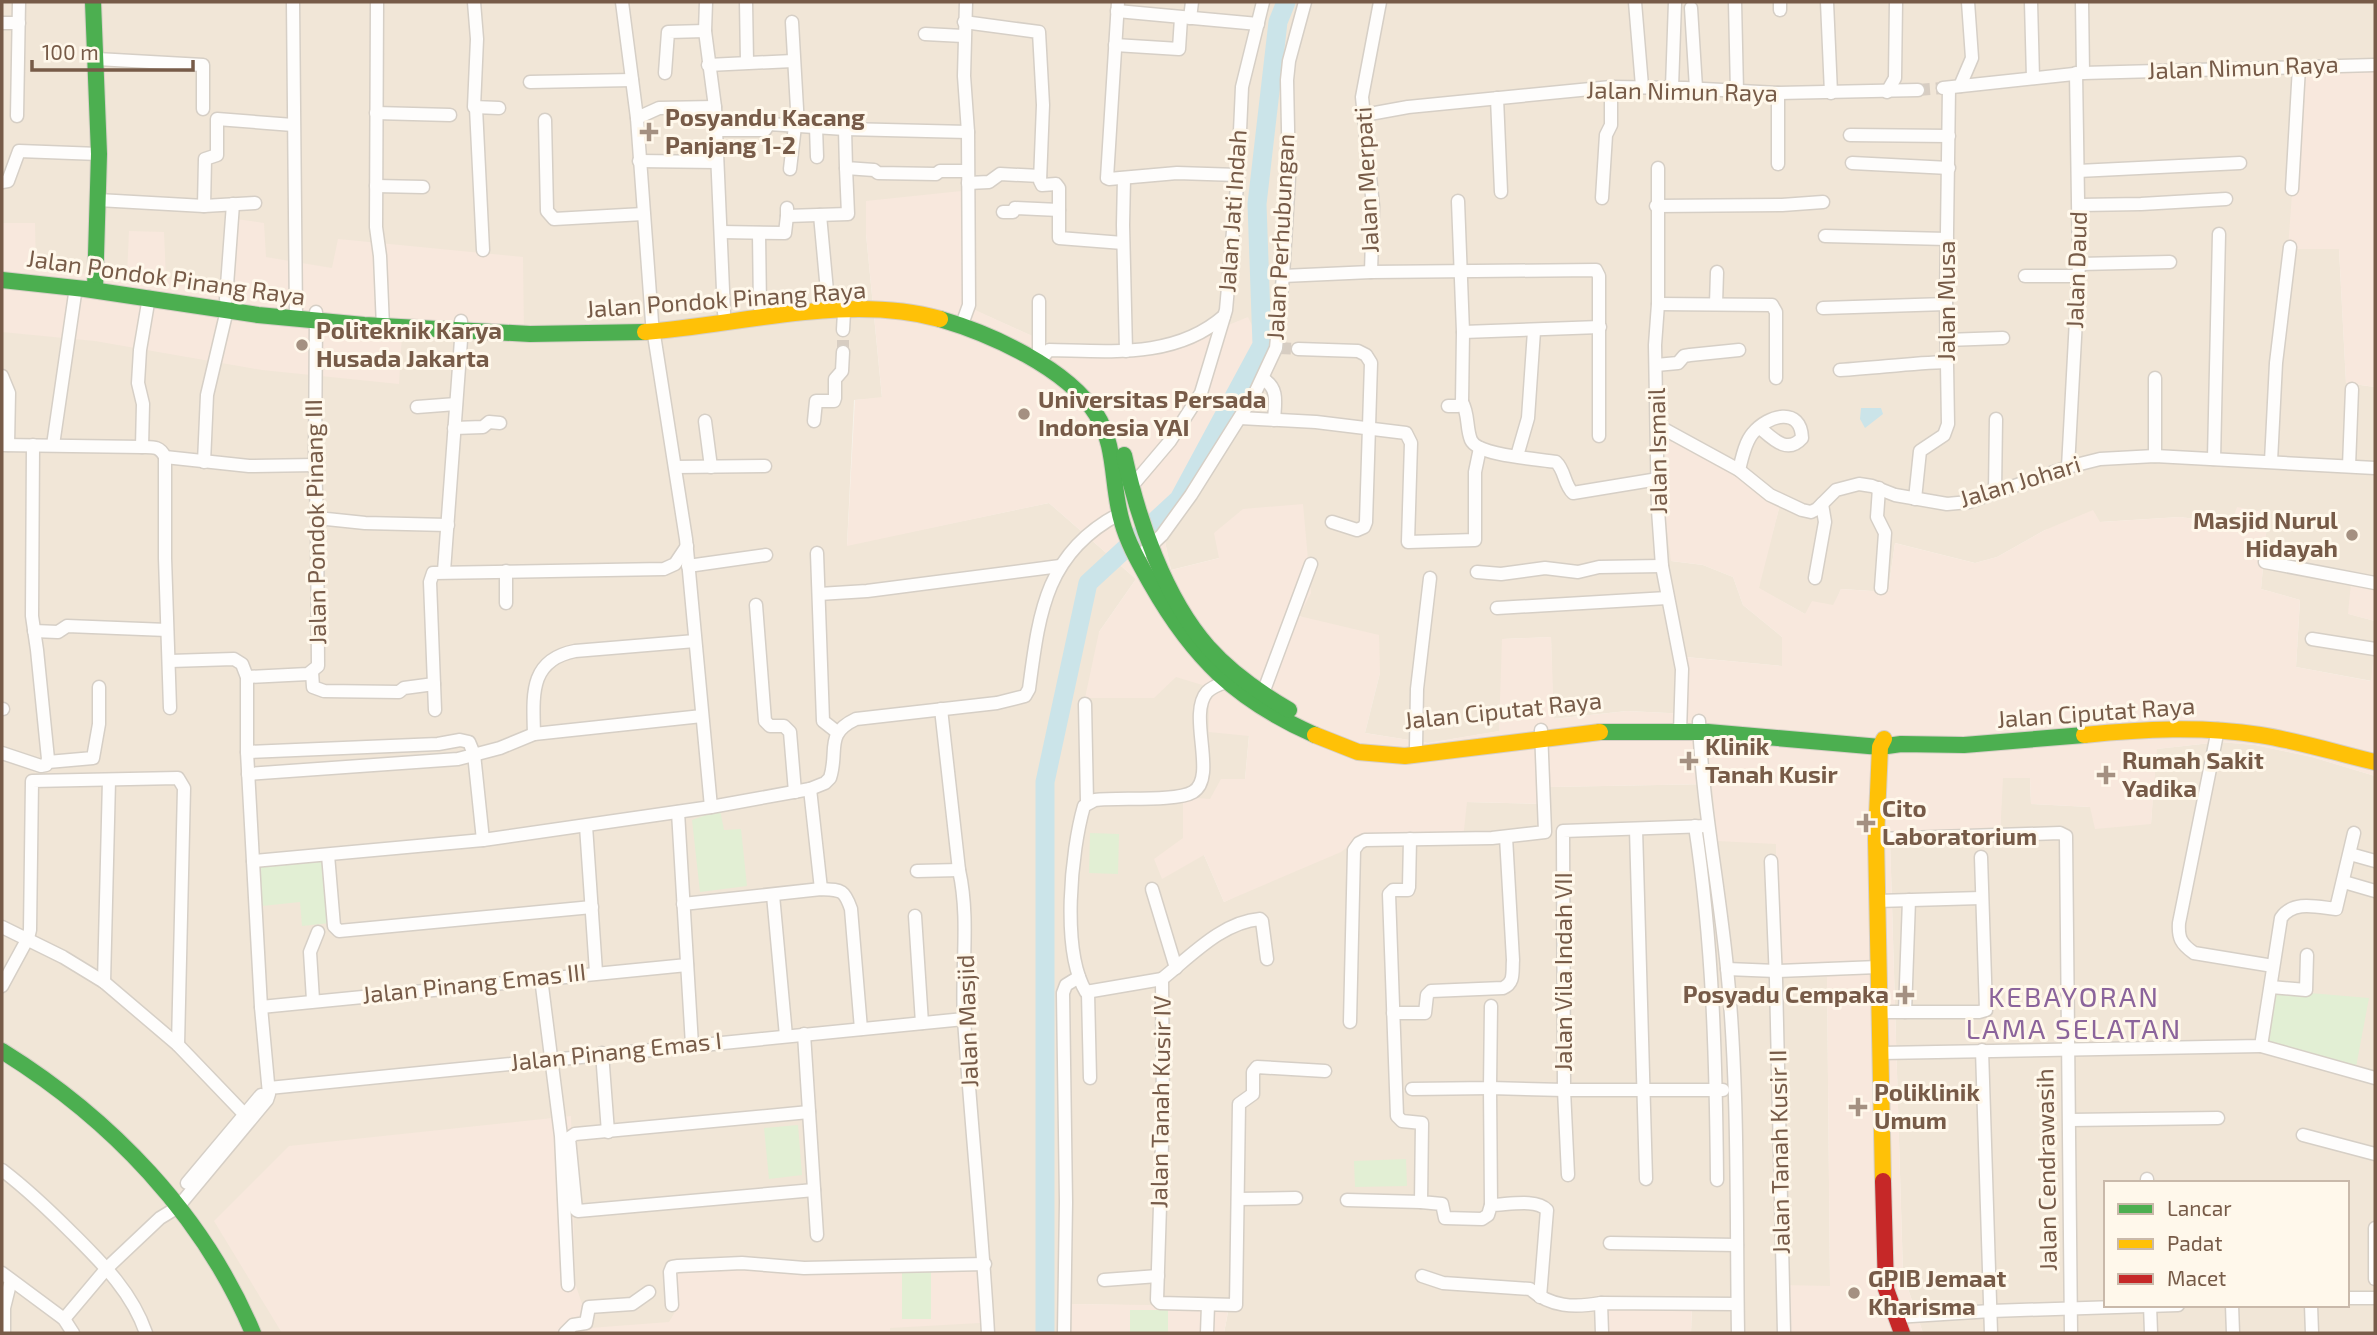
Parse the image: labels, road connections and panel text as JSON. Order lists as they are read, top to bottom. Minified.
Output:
{"streets":{"main road":["Jalan Pondok Pinang Raya","Jalan Ciputat Raya"],"street":["Jalan Nimun Raya","Jalan Merpati","Jalan Jati Indah","Jalan Perhubungan","Jalan Daud","Jalan Musa","Jalan Ismail","Jalan Johari","Jalan Pondok Pinang III","Jalan Vila Indah VII","Jalan Pinang Emas III","Jalan Masjid","Jalan Pinang Emas I","Jalan Tanah Kusir IV","Jalan Tanah Kusir II","Jalan Cendrawasih"]},"crossings":[["Jalan Nimun Raya","Jalan Merpati"],["Jalan Nimun Raya","Jalan Daud"],["Jalan Nimun Raya","Jalan Musa"],["Jalan Merpati","Jalan Perhubungan"],["Jalan Jati Indah","Jalan Pondok Pinang Raya"],["Jalan Perhubungan","Jalan Ciputat Raya"],["Jalan Daud","Jalan Johari"],["Jalan Pondok Pinang Raya","Jalan Pondok Pinang III"],["Jalan Pondok Pinang Raya","Jalan Ciputat Raya"],["Jalan Musa","Jalan Johari"],["Jalan Ismail","Jalan Ciputat Raya"],["Jalan Ciputat Raya","Jalan Vila Indah VII"],["Jalan Ciputat Raya","Jalan Tanah Kusir II"],["Jalan Vila Indah VII","Jalan Tanah Kusir II"],["Jalan Masjid","Jalan Pinang Emas I"]],"districts":["KEBAYORAN LAMA SELATAN"],"places":{"health":["Posyandu Kacang Panjang 1-2","Klinik Tanah Kusir","Rumah Sakit Yadika","Cito Laboratorium","Posyadu Cempaka","Poliklinik Umum"],"other":["Politeknik Karya Husada Jakarta","Universitas Persada Indonesia YAI","Masjid Nurul Hidayah","GPIB Jemaat Kharisma"]},"legend":["Lancar","Padat","Macet"],"scale_bar":"100 m"}
